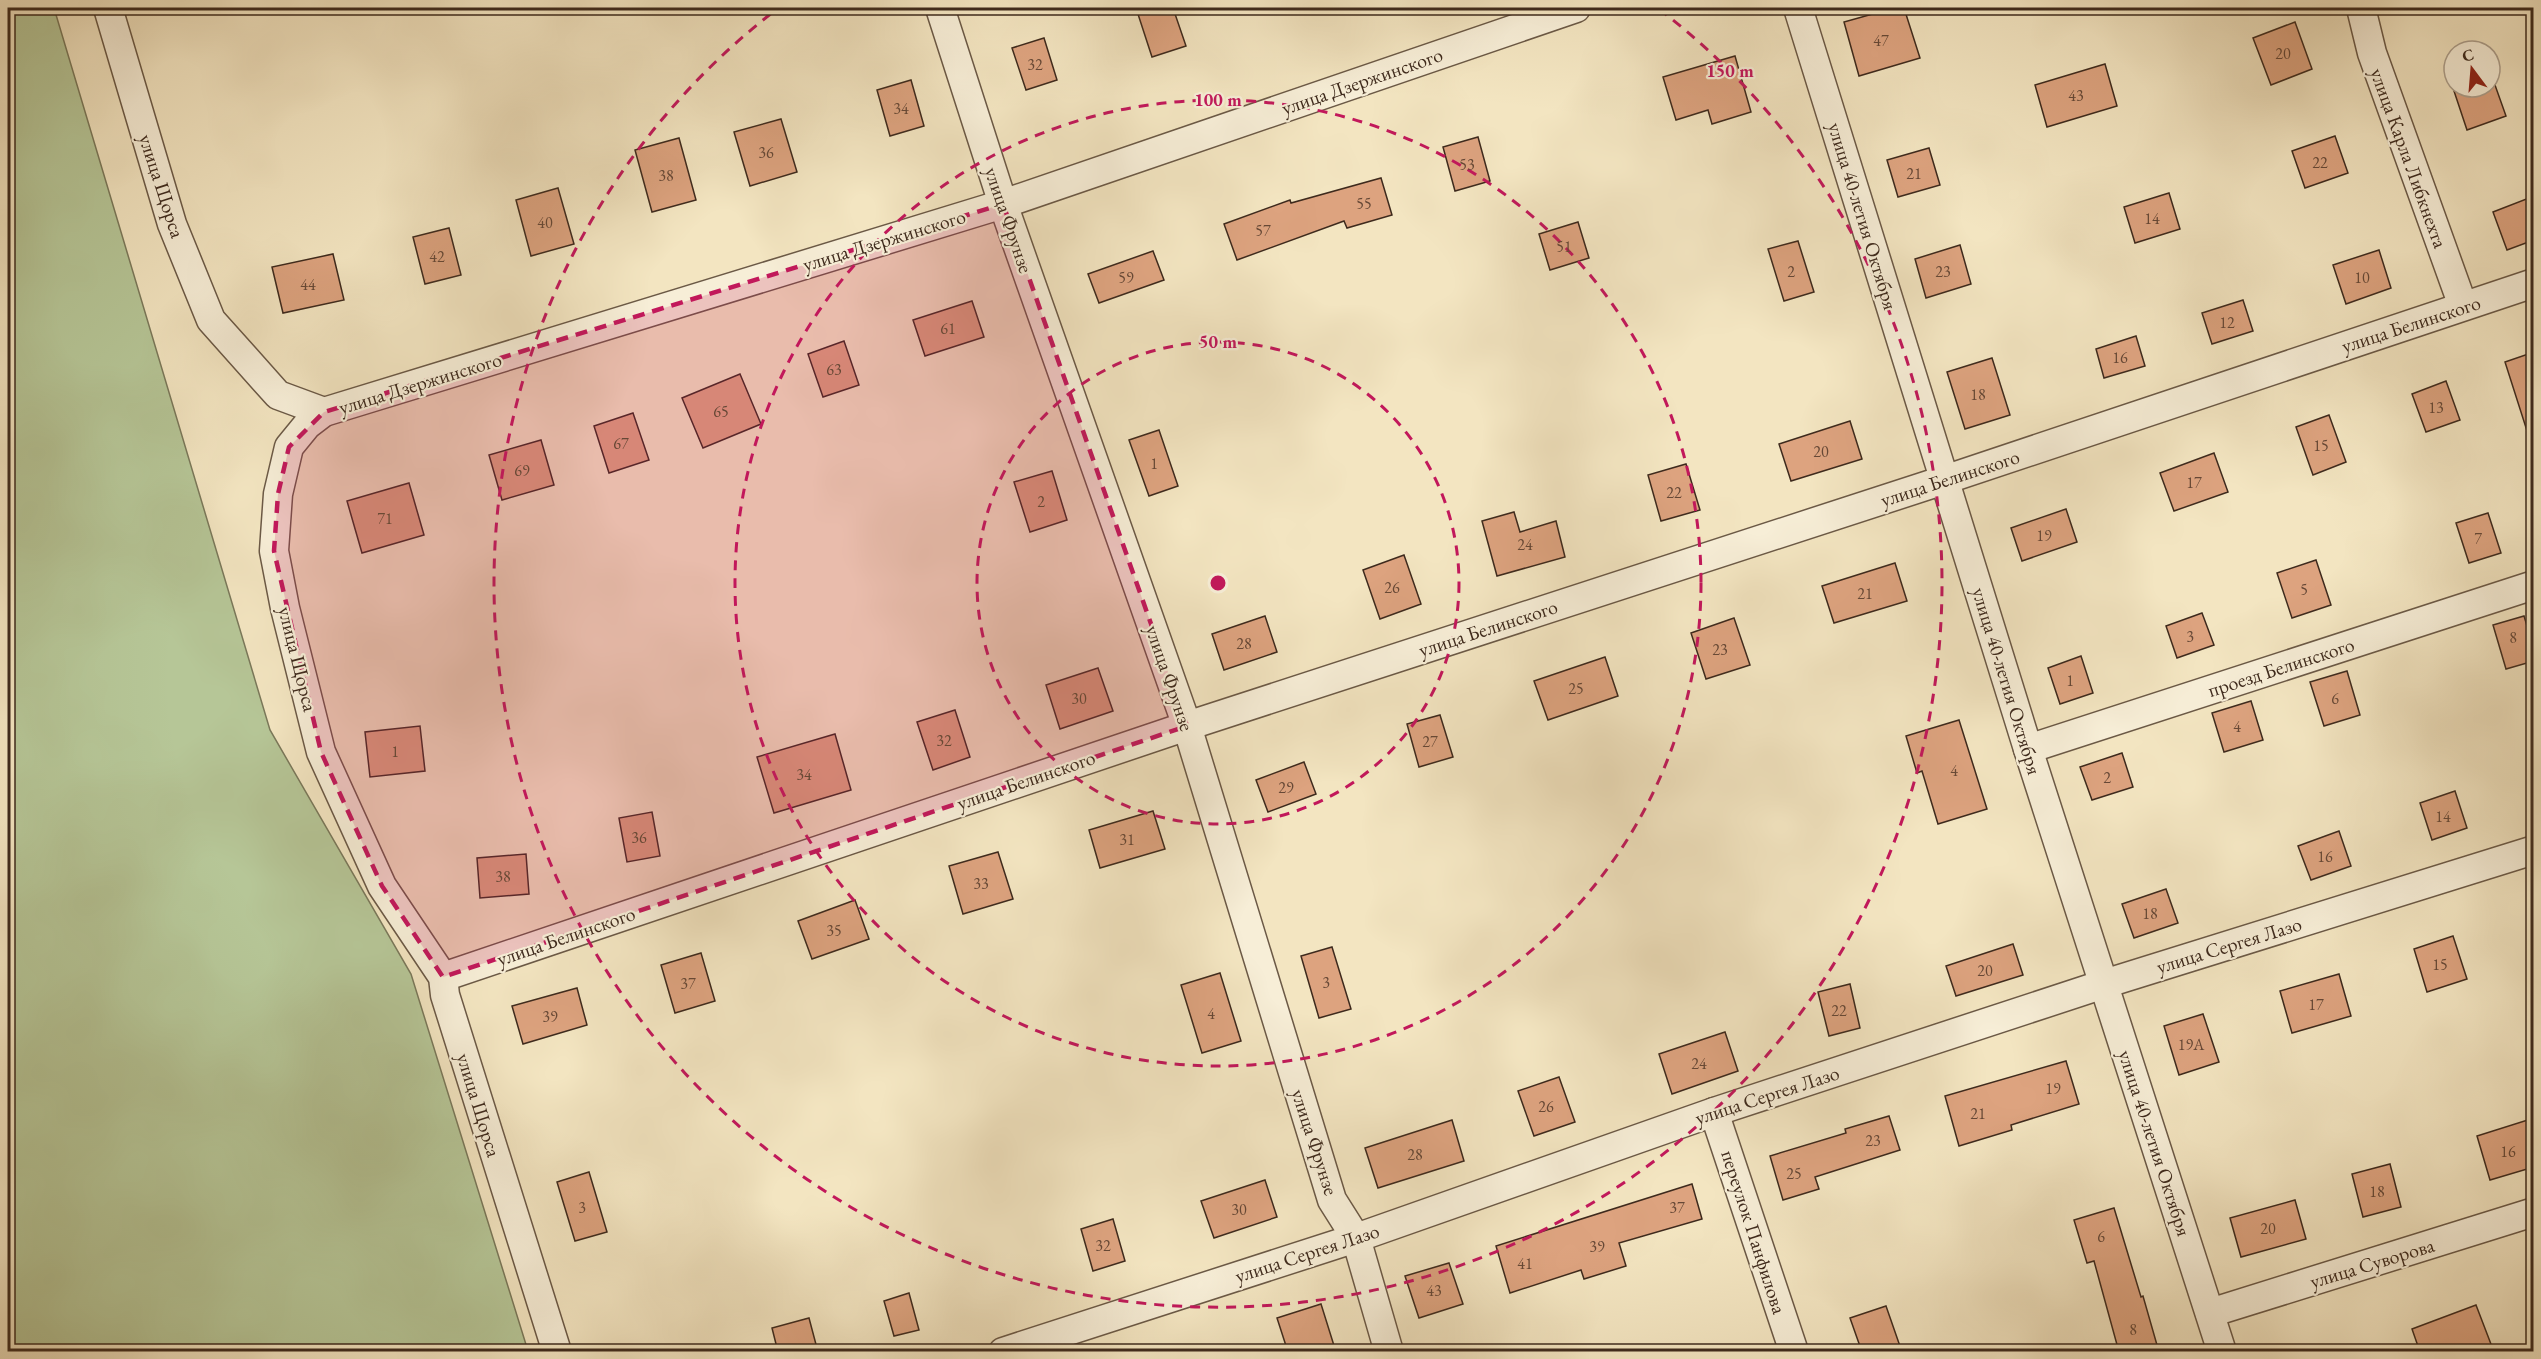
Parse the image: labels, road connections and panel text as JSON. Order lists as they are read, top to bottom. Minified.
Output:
{"streets":{"street":["улица Дзержинского","улица Карла Либкнехта","улица Щорса","улица 40-летия Октября","улица Фрунзе","улица Белинского","проезд Белинского","улица Сергея Лазо","переулок Панфилова","улица Суворова"]},"crossings":[["улица Дзержинского","улица Щорса"],["улица Дзержинского","улица Фрунзе"],["улица Карла Либкнехта","улица Белинского"],["улица Щорса","улица Белинского"],["улица 40-летия Октября","улица Белинского"],["улица 40-летия Октября","проезд Белинского"],["улица 40-летия Октября","улица Сергея Лазо"],["улица 40-летия Октября","улица Суворова"],["улица Фрунзе","улица Белинского"],["улица Фрунзе","улица Сергея Лазо"],["улица Сергея Лазо","переулок Панфилова"]],"house_numbers":["47","20","32","43","34","36","22","53","21","38","55","14","40","57","51","42","2","23","59","10","44","12","61","16","63","18","13","65","67","15","20","1","69","17","22","2","71","19","7","24","26","5","21","3","8","28","23","1","25","30","6","4","32","27","1","4","34","2","29","14","36","31","16","38","33","18","35","15","20","3","37","17","22","4","39","19А","24","19","26","21","23","16","28","25","18","3","37","30","20","6","32","39","41","43","8"],"north":"top","rings":["150 m","100 m","50 m"]}
